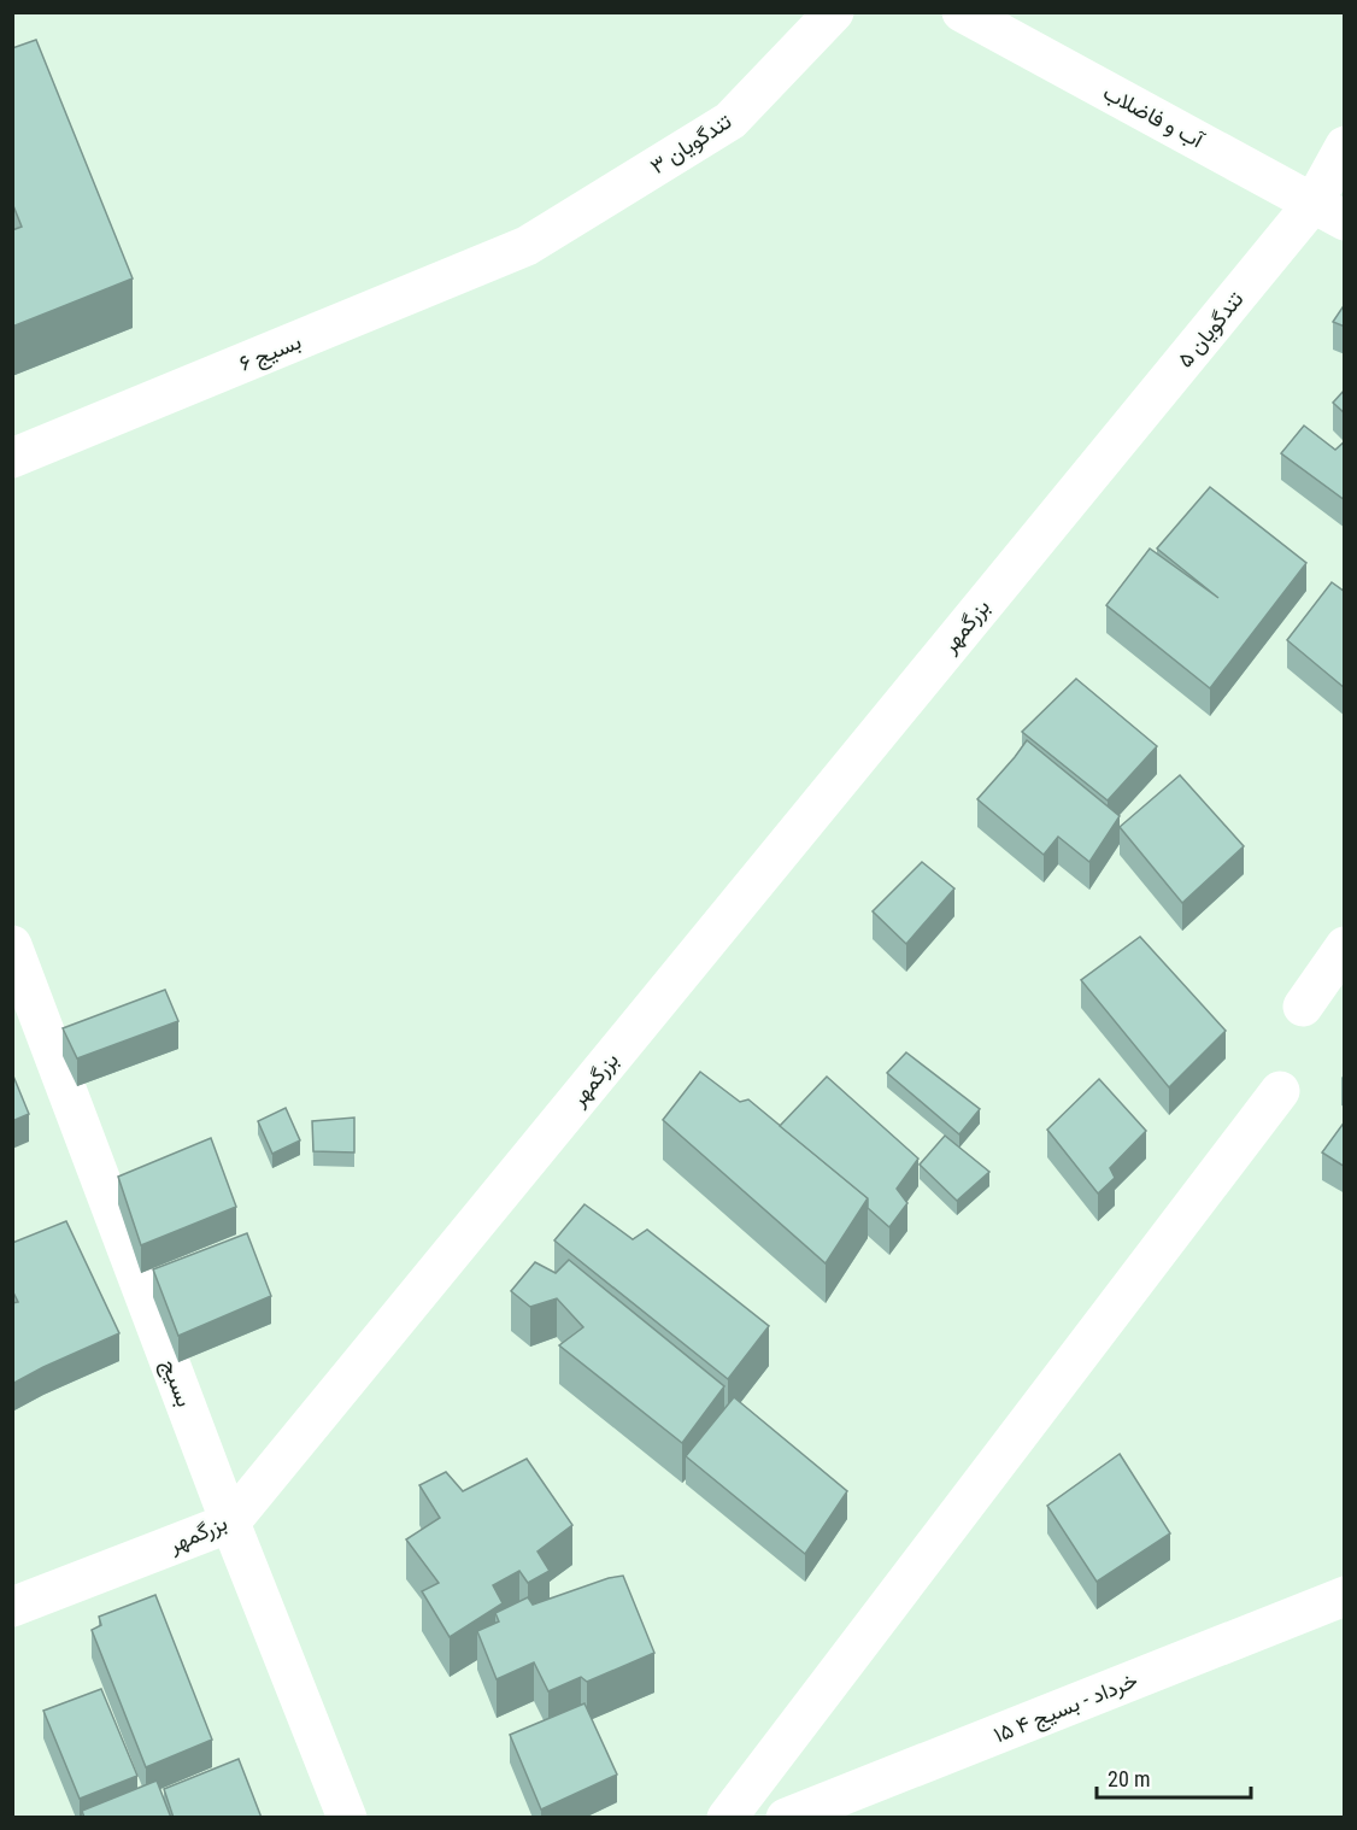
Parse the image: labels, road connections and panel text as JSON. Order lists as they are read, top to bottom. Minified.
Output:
{"streets":{"street":["آب و فاضلاب","تندگویان ۳","تندگویان ۵","بسیج ۶","بزرگمهر","بسیج","۱۵ خرداد - بسیج ۴"]},"crossings":[["آب و فاضلاب","تندگویان ۵"],["تندگویان ۳","بسیج ۶"],["تندگویان ۵","بزرگمهر"],["بزرگمهر","بسیج"]],"scale_bar":"20 m"}
